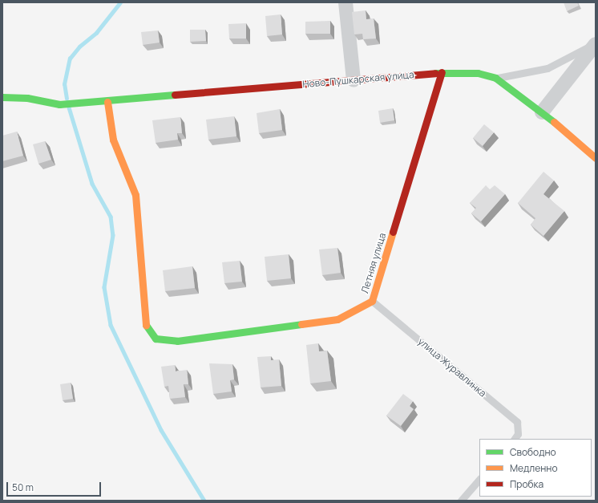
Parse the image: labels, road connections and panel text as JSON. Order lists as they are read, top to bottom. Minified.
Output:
{"streets":{"street":["Ново-Пушкарская улица","Летняя улица"],"lane":["улица Журавлинка"]},"crossings":[["Ново-Пушкарская улица","Летняя улица"],["Летняя улица","улица Журавлинка"]],"legend":["Свободно","Медленно","Пробка"],"scale_bar":"50 m"}
